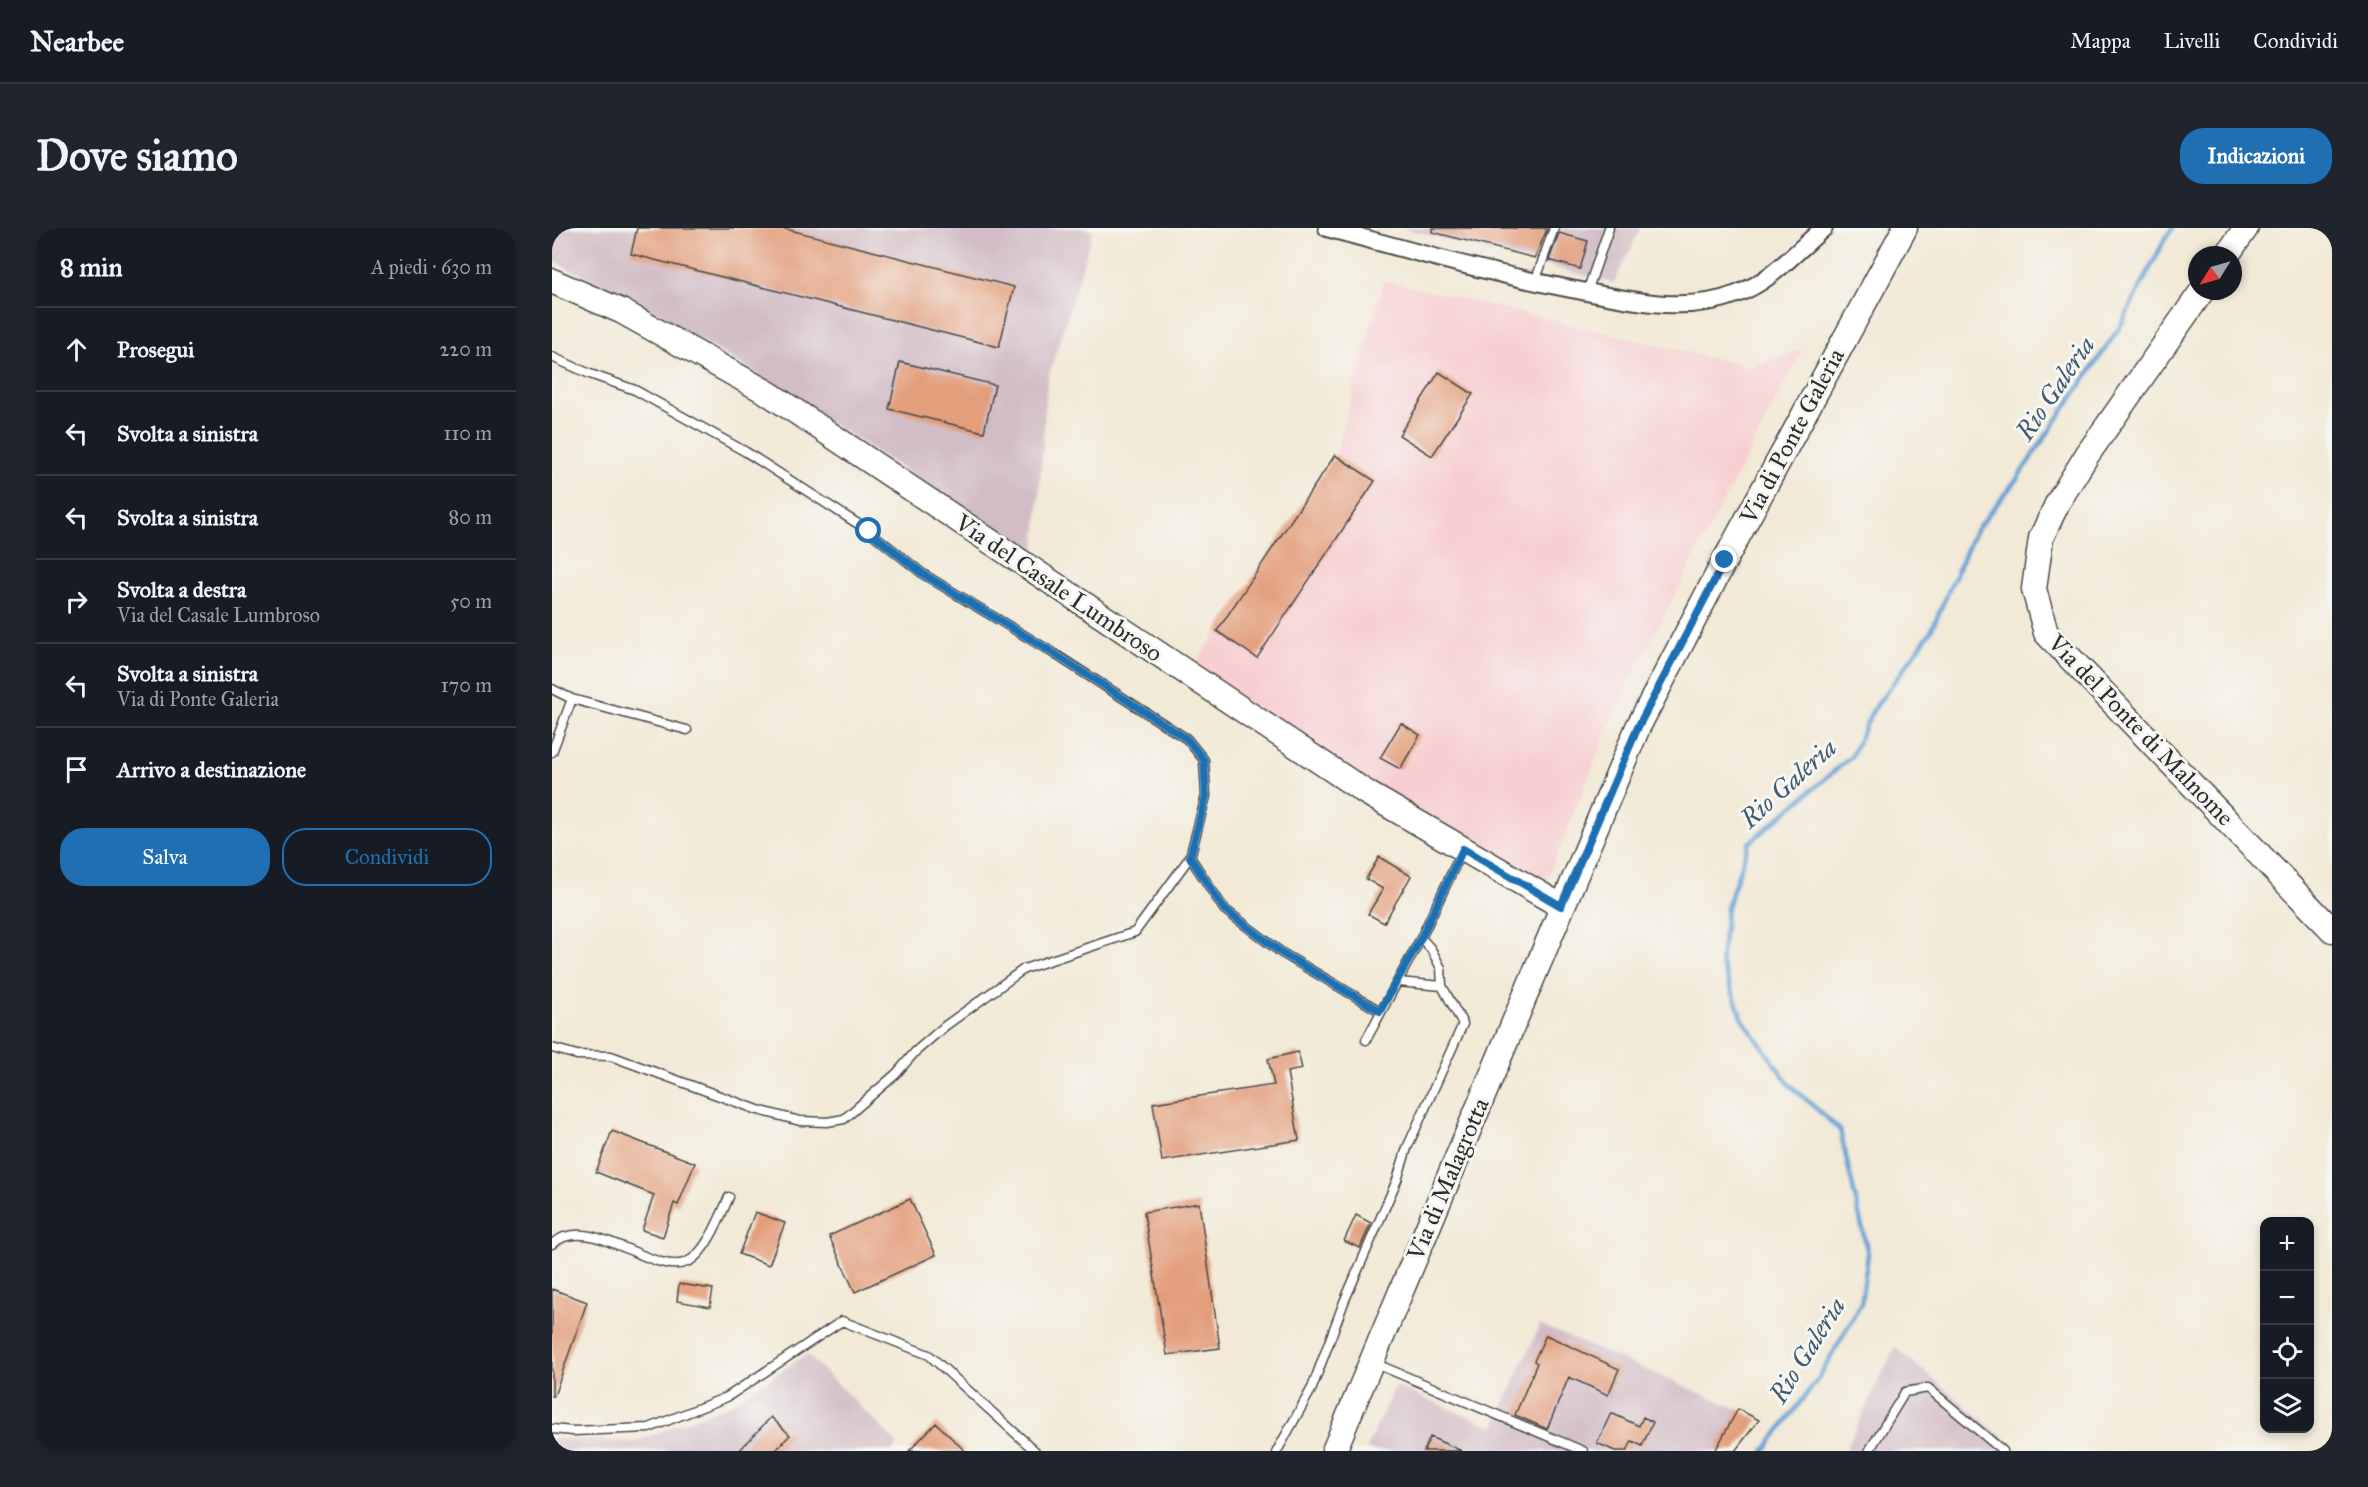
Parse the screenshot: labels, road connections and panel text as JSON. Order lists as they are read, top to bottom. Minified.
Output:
{"streets":{"street":["Via di Ponte Galeria","Via del Casale Lumbroso","Via del Ponte di Malnome","Via di Malagrotta"]},"crossings":[["Via di Ponte Galeria","Via del Casale Lumbroso"],["Via di Ponte Galeria","Via di Malagrotta"],["Via del Casale Lumbroso","Via di Malagrotta"]],"water":["Rio Galeria"],"north":"bottom left","page":{"header":"Nearbee","nav":["Mappa","Livelli","Condividi"],"buttons":["Indicazioni",["Salva","Condividi"]],"title":"Dove siamo","heading":["8 min","A piedi · 630 m"],"list":[["Prosegui","220 m"],["Svolta a sinistra","110 m"],["Svolta a sinistra","80 m"],["Svolta a destra","Via del Casale Lumbroso","50 m"],["Svolta a sinistra","Via di Ponte Galeria","170 m"],"Arrivo a destinazione"],"map_buttons":["+","−"]}}
